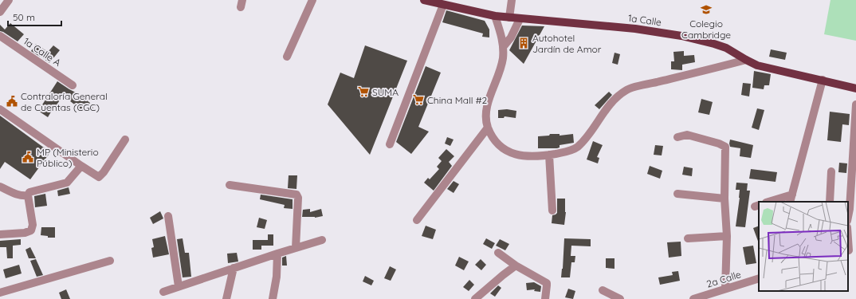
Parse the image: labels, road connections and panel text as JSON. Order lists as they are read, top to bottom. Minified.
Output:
{"streets":{"main road":["1a Calle"],"street":["1a Calle A","2a Calle"]},"places":{"school or university":["Colegio Cambridge"],"building":["Autohotel Jardín de Amor"],"supermarket":["SUMA","China Mall #2"],"public building":["Contraloría General de Cuentas (CGC)","MP (Ministerio Público)"]},"scale_bar":"50 m"}
